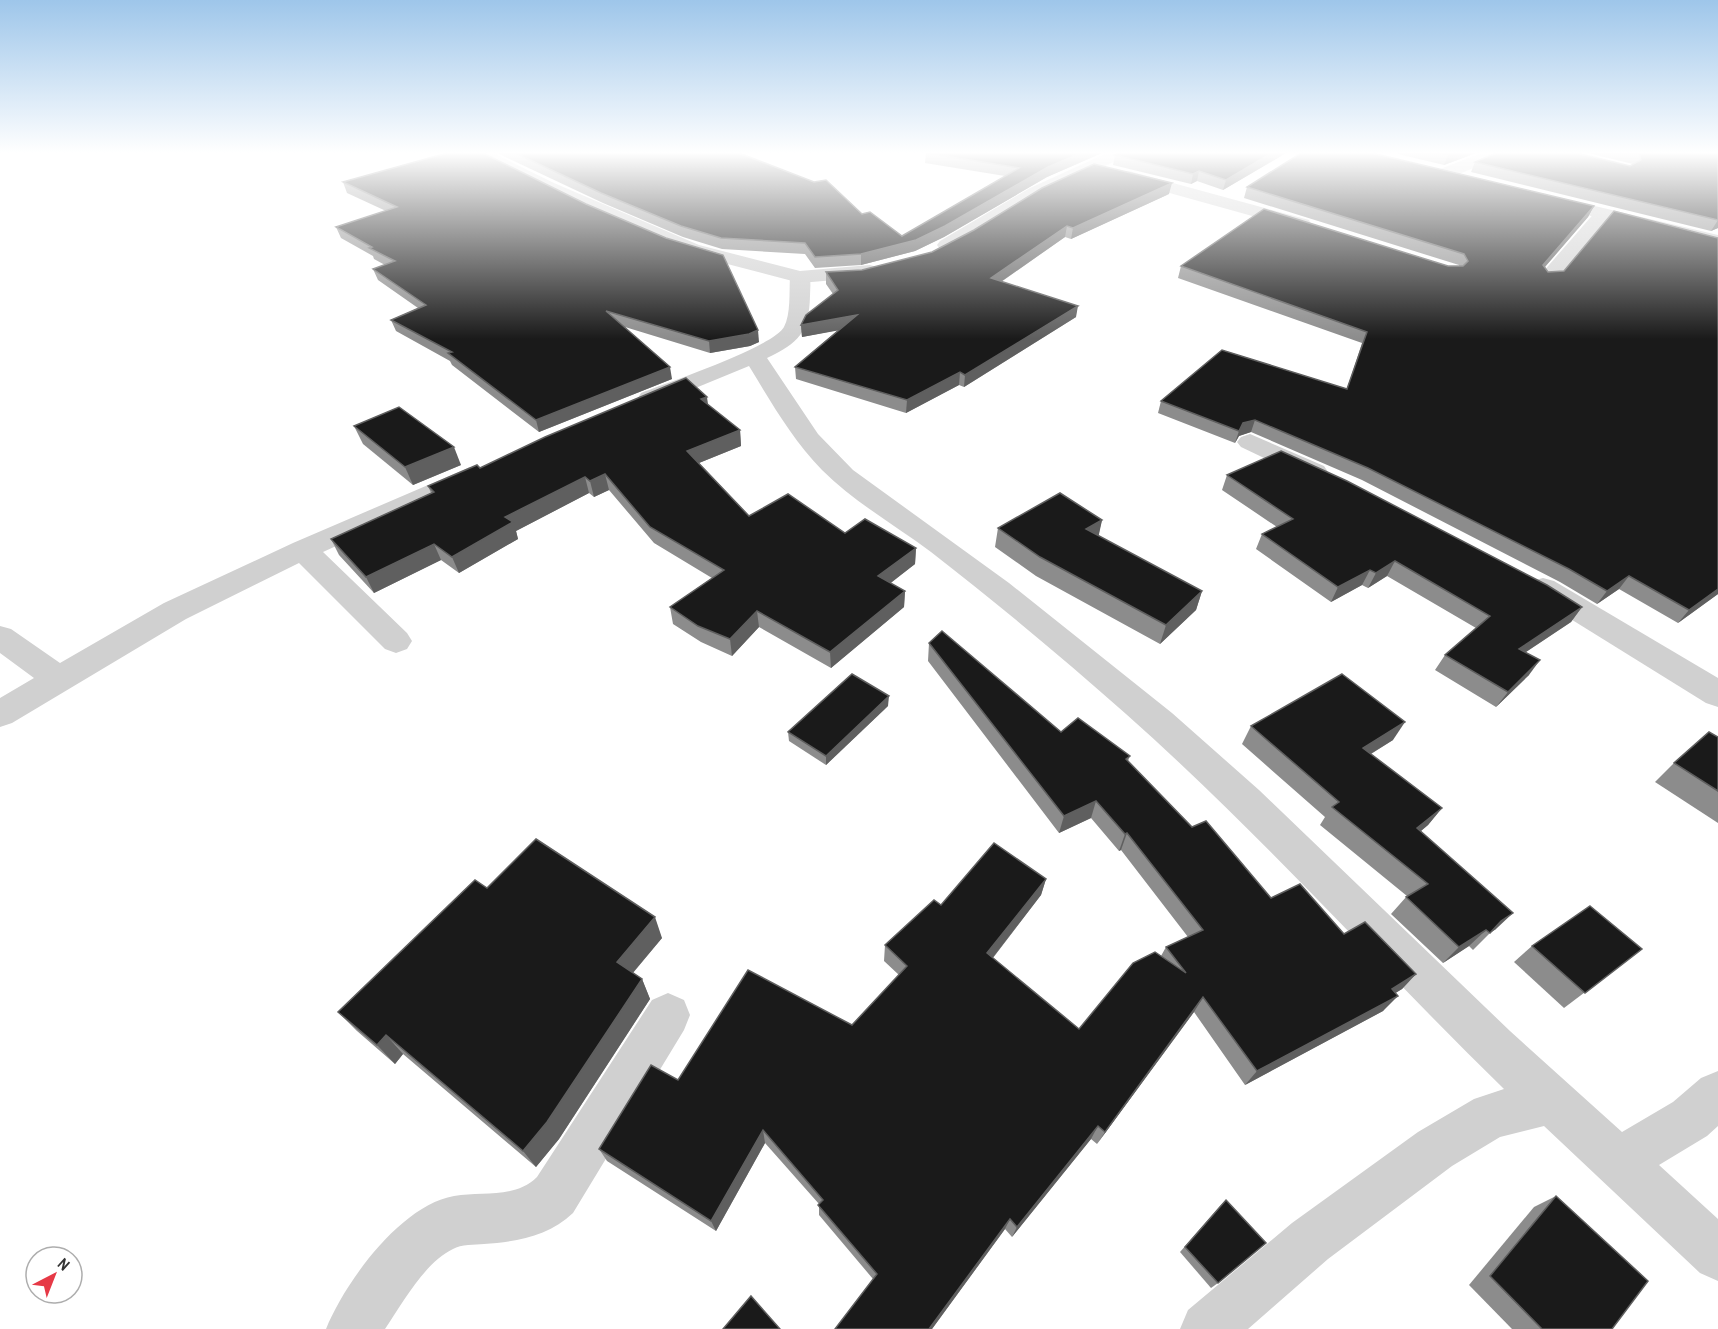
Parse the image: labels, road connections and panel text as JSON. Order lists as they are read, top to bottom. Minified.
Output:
{"north":"top right"}
